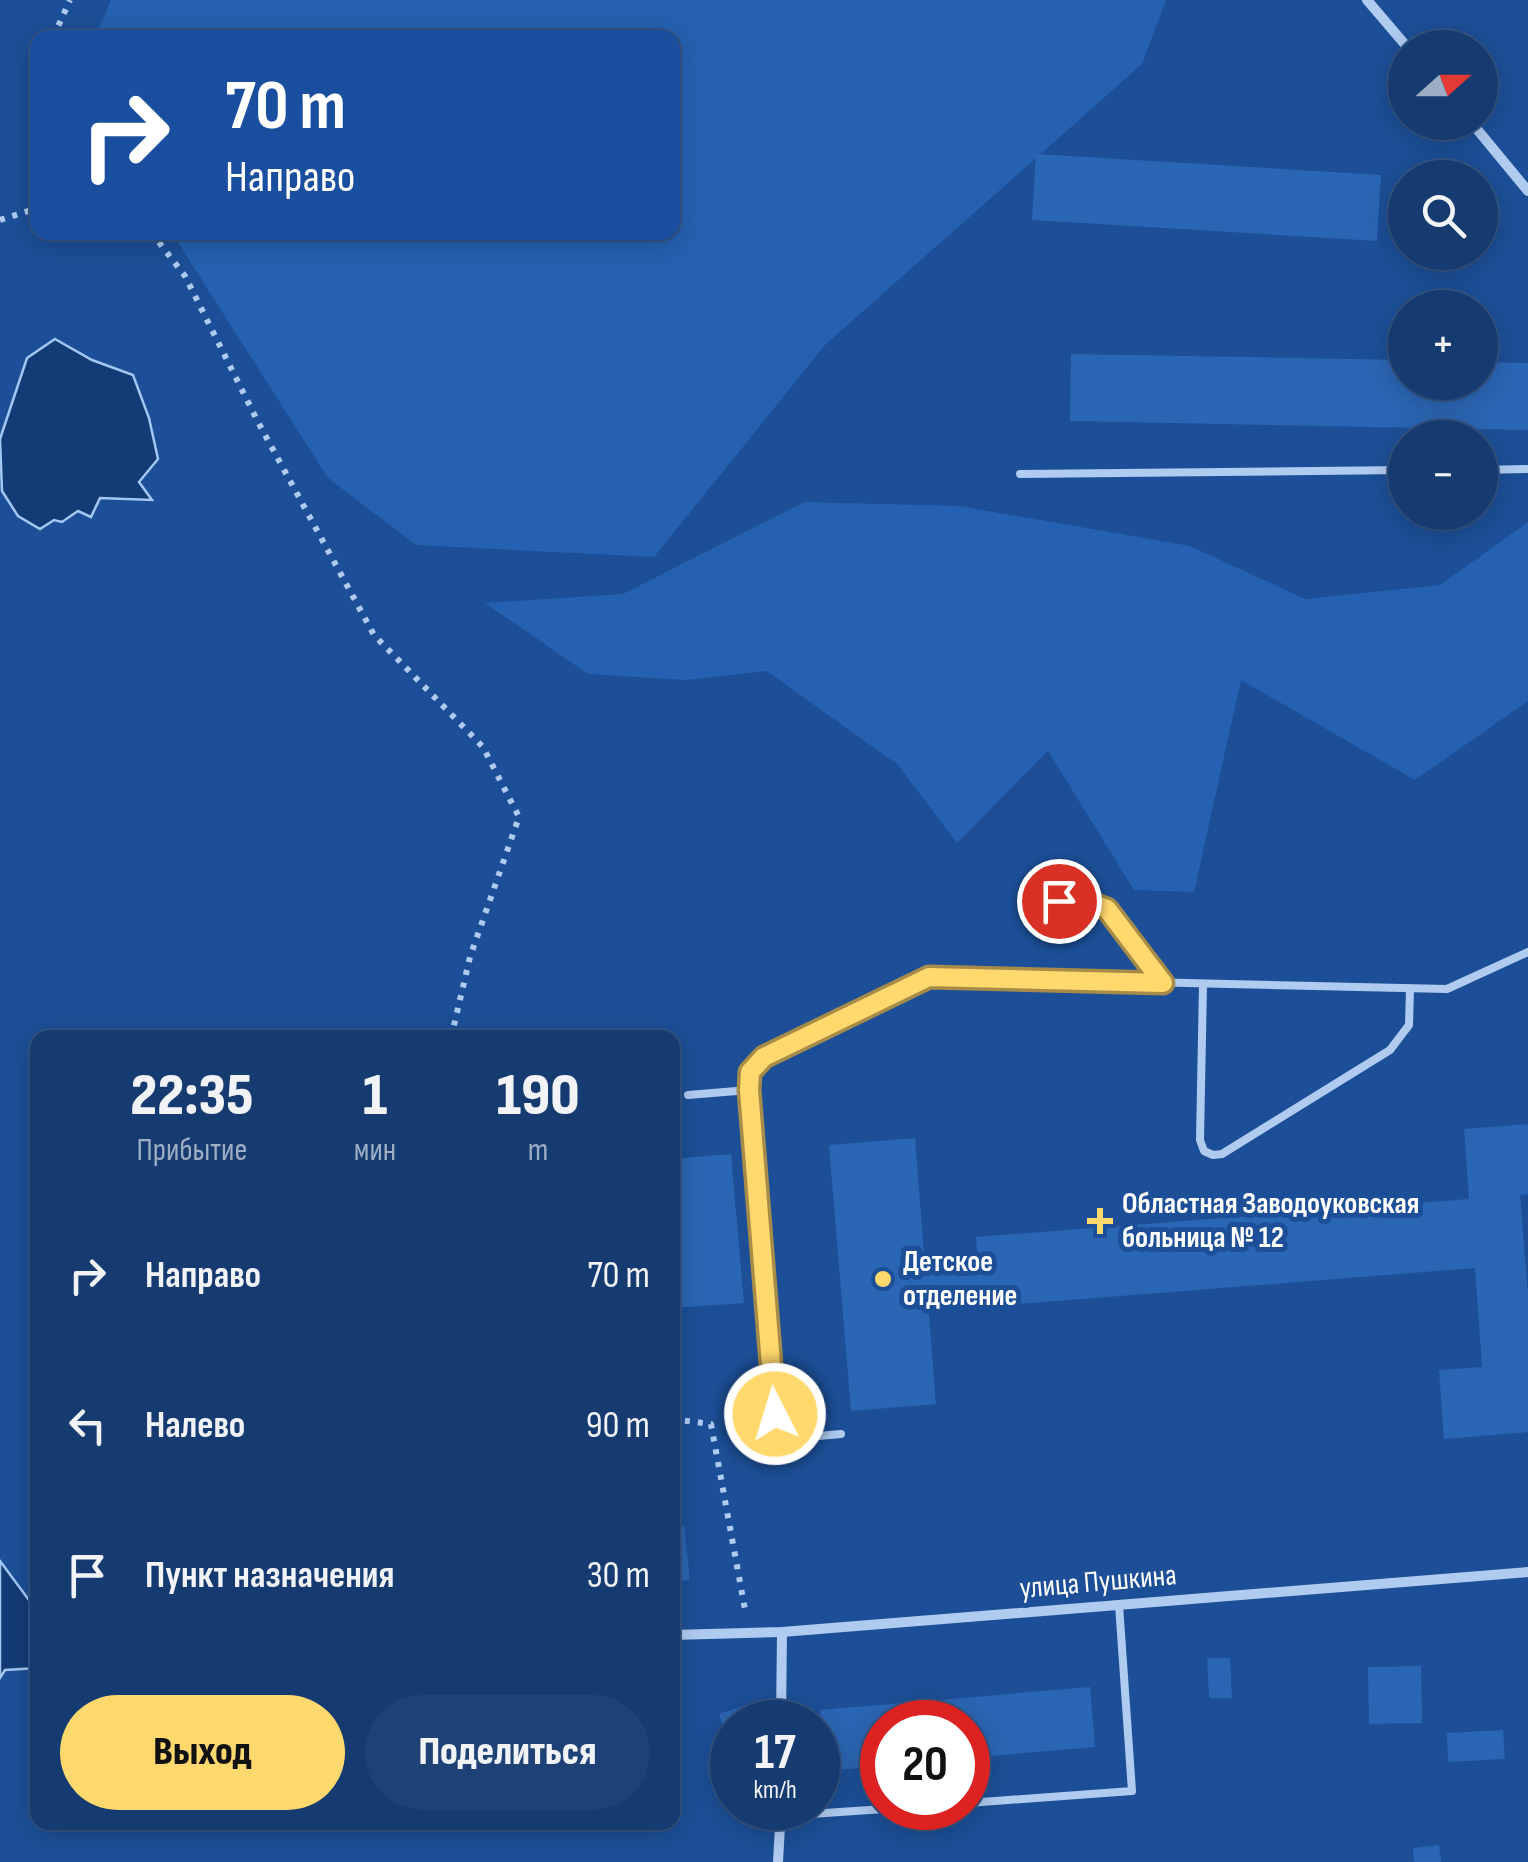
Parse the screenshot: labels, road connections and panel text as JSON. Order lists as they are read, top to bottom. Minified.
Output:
{"streets":{"street":["улица Пушкина"]},"places":{"health":["Областная Заводоуковская больница № 12"],"other":["Детское отделение"]},"north":"right","page":{"map_buttons":["+","−"],"turn":["70 m","Направо"],"eta":["22:35","Прибытие","1","мин","190","m"],"list":[{"name":"Направо","value":"70 m"},{"name":"Налево","value":"90 m"},{"name":"Пункт назначения","value":"30 m"}],"buttons":["Выход","Поделиться"],"speed":"17 km/h","limit":"20"}}
